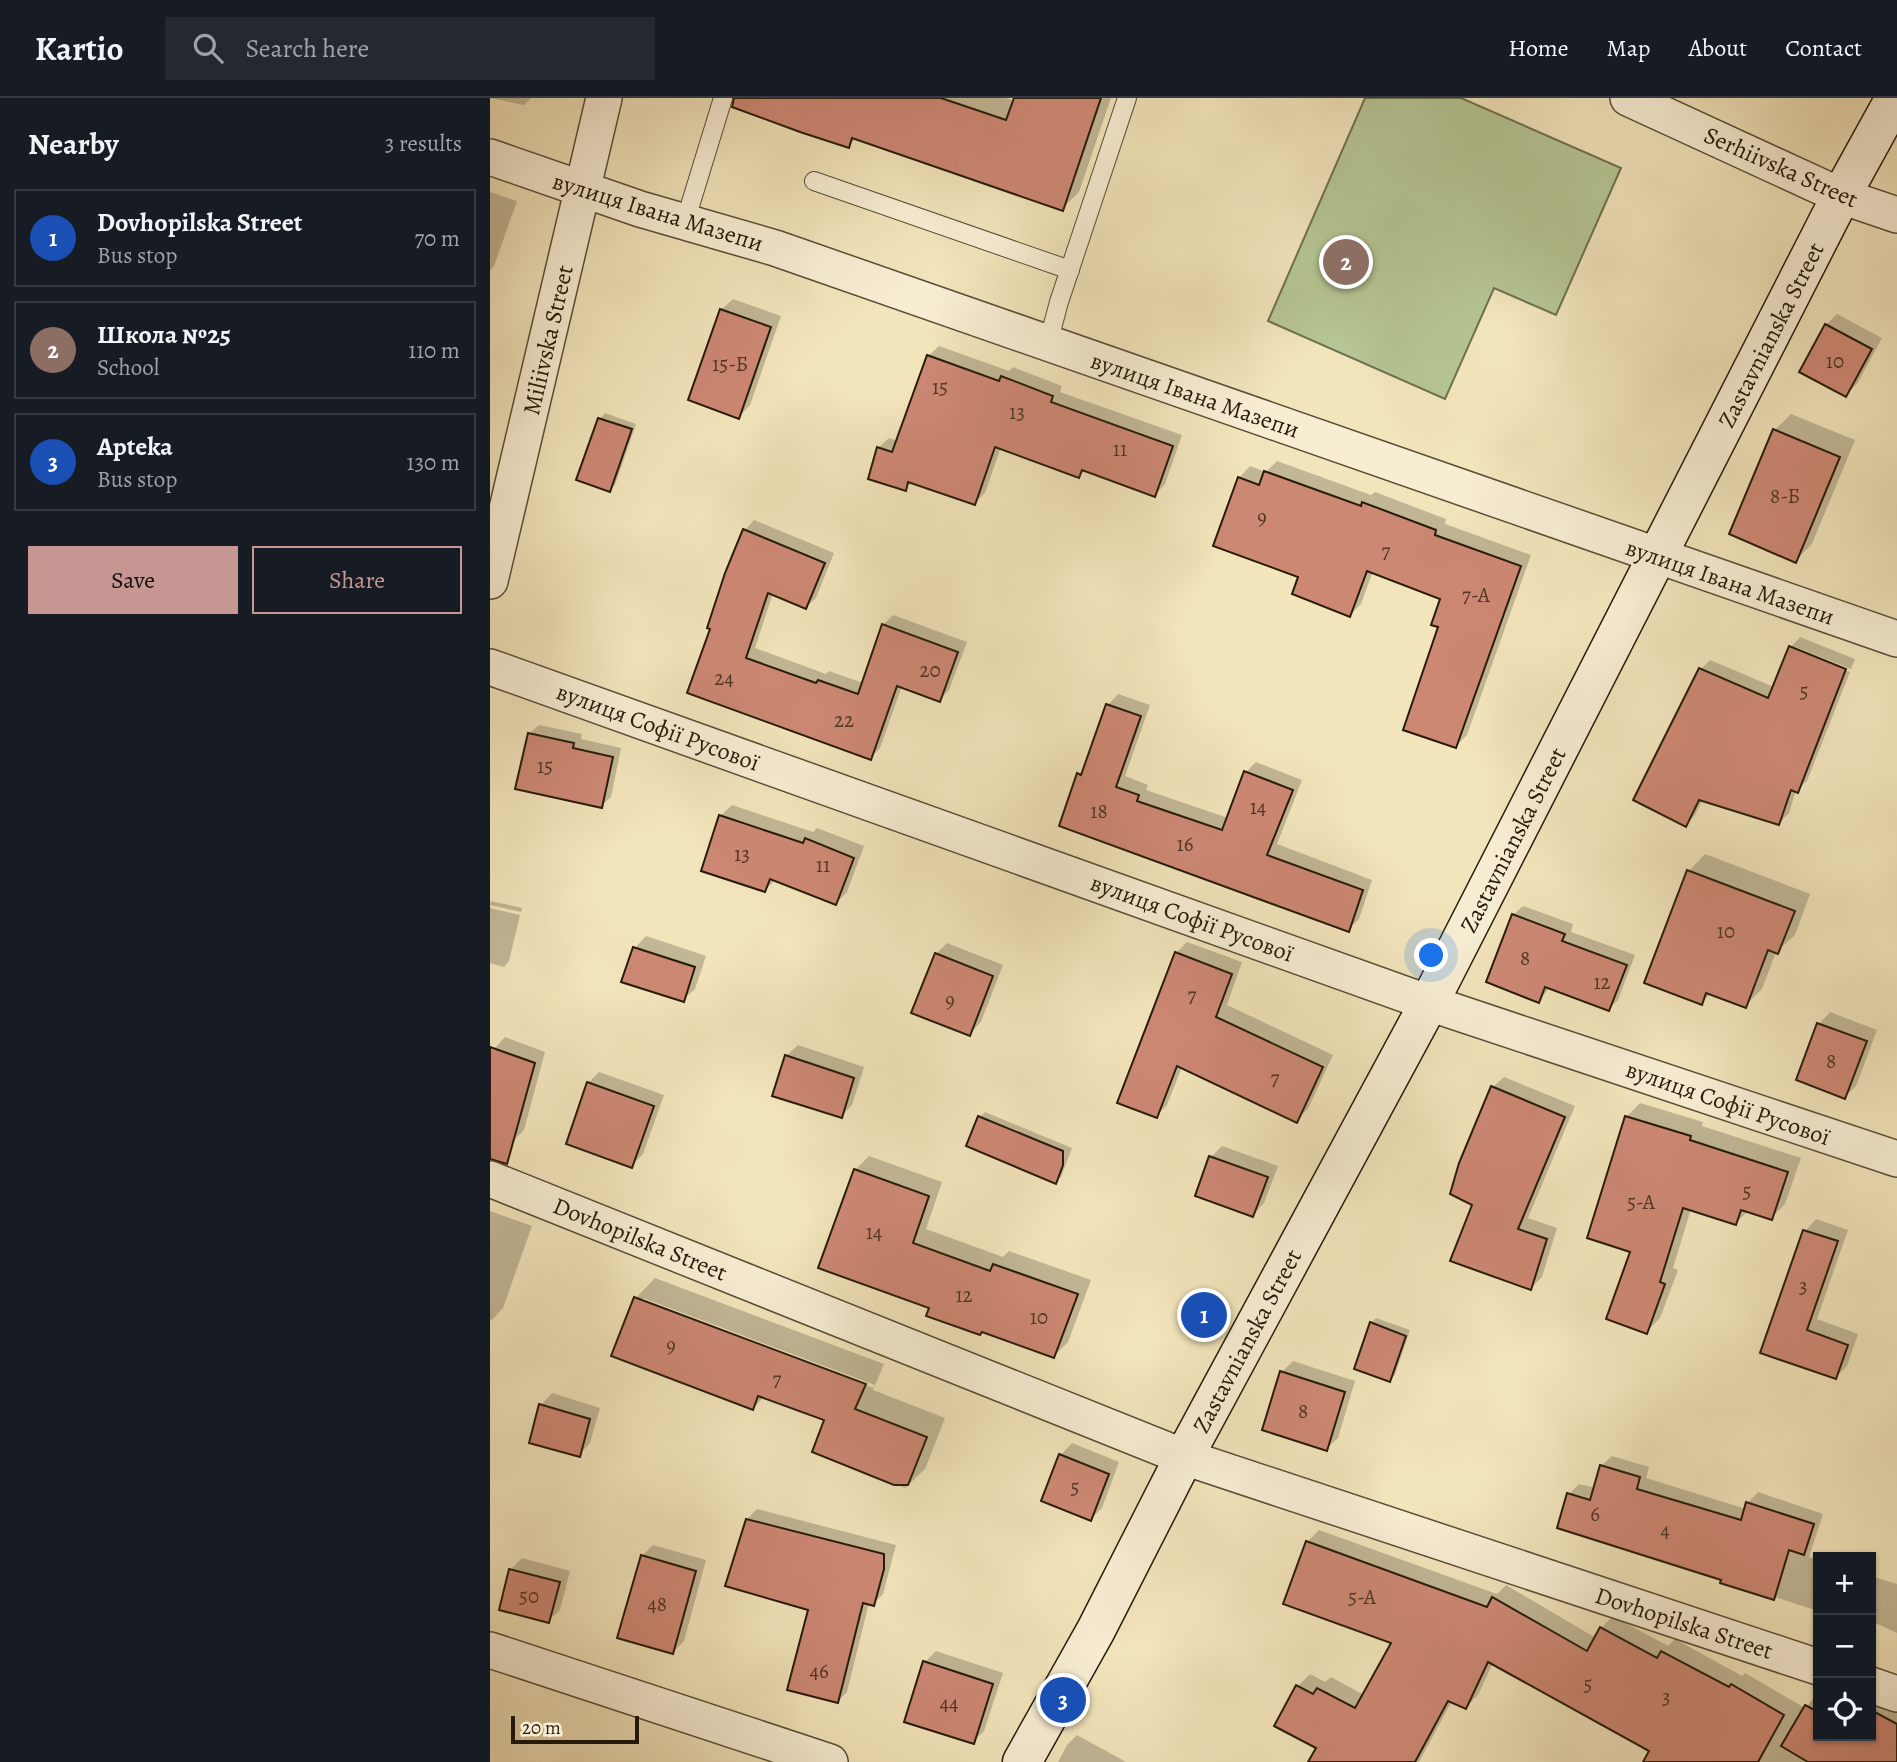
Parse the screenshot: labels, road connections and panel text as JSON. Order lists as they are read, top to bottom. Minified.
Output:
{"streets":{"street":["Serhiivska Street","вулиця Івана Мазепи","Zastavnianska Street","Miliivska Street","вулиця Софії Русової","Dovhopilska Street"]},"crossings":[["Serhiivska Street","Zastavnianska Street"],["вулиця Івана Мазепи","Zastavnianska Street"],["вулиця Івана Мазепи","Miliivska Street"],["Zastavnianska Street","вулиця Софії Русової"],["Zastavnianska Street","Dovhopilska Street"]],"house_numbers":["10","15-Б","15","13","11","8-Б","9","7","7-А","20","24","5","22","15","14","18","16","13","11","10","8","12","7","9","8","7","5","5-А","14","3","12","10","9","7","8","5","6","4","50","5-А","48","46","5","3","44"],"scale_bar":"20 m","page":{"header":"Kartio","search":"Search here","nav":["Home","Map","About","Contact"],"heading":["Nearby","3 results"],"list":[{"mark":"1","name":"Dovhopilska Street","note":"Bus stop","value":"70 m"},{"mark":"2","name":"Школа №25","note":"School","value":"110 m"},{"mark":"3","name":"Apteka","note":"Bus stop","value":"130 m"}],"pins":["2","1","3"],"buttons":["Save","Share"],"map_buttons":["+","−"],"scale":"20 m"}}
